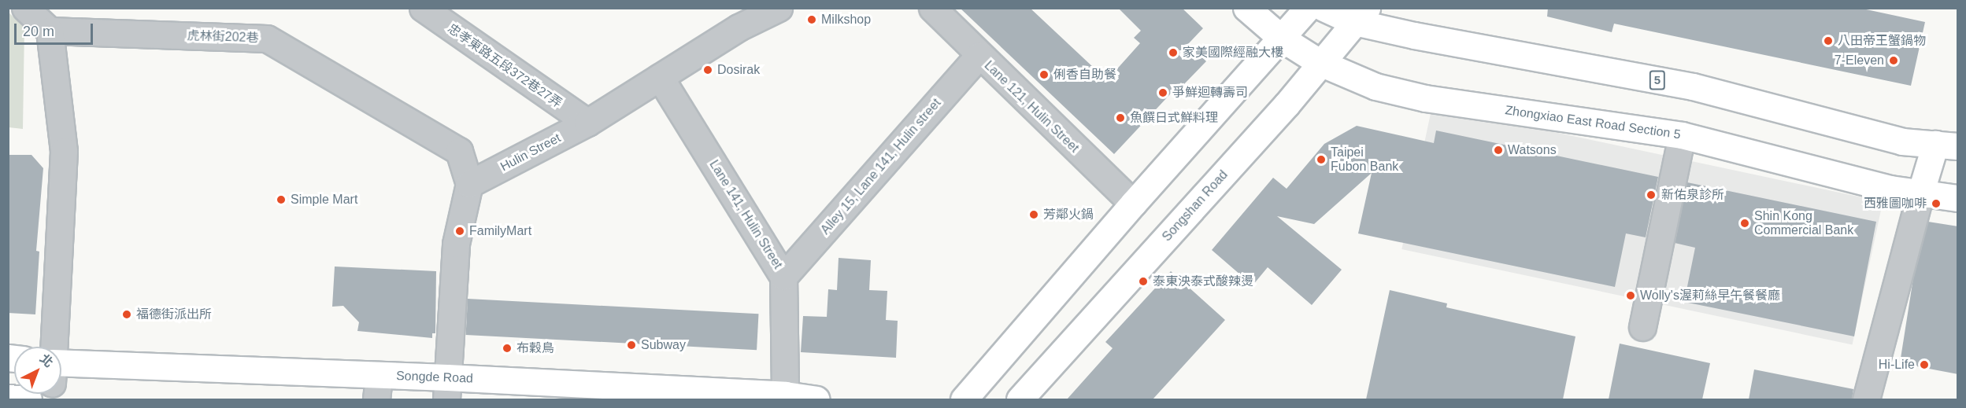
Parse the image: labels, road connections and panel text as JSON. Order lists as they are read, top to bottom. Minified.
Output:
{"streets":{"main road":["5","Zhongxiao East Road Section 5","Songshan Road","Songde Road"],"street":["虎林街202巷","忠孝東路五段372巷27弄","Lane 121, Hulin Street","Hulin Street","Alley 15, Lane 141, Hulin street","Lane 141, Hulin Street"]},"crossings":[["虎林街202巷","Hulin Street"],["忠孝東路五段372巷27弄","Hulin Street"],["5","Songshan Road"],["Lane 121, Hulin Street","Alley 15, Lane 141, Hulin street"],["Zhongxiao East Road Section 5","Songshan Road"],["Hulin Street","Lane 141, Hulin Street"],["Alley 15, Lane 141, Hulin street","Lane 141, Hulin Street"],["Lane 141, Hulin Street","Songde Road"]],"places":["Milkshop","八田帝王蟹鍋物","家美國際經融大樓","7-Eleven","Dosirak","俐香自助餐","爭鮮迴轉壽司","魚饌日式鮮料理","Watsons","Taipei Fubon Bank","新佑泉診所","Simple Mart","西雅圖咖啡","芳鄰火鍋","Shin Kong Commercial Bank","FamilyMart","泰東泱泰式酸辣燙","Wolly's渥莉絲早午餐餐廳","福德街派出所","Subway","布穀鳥","Hi-Life"],"scale_bar":"20 m","north":"top right"}
